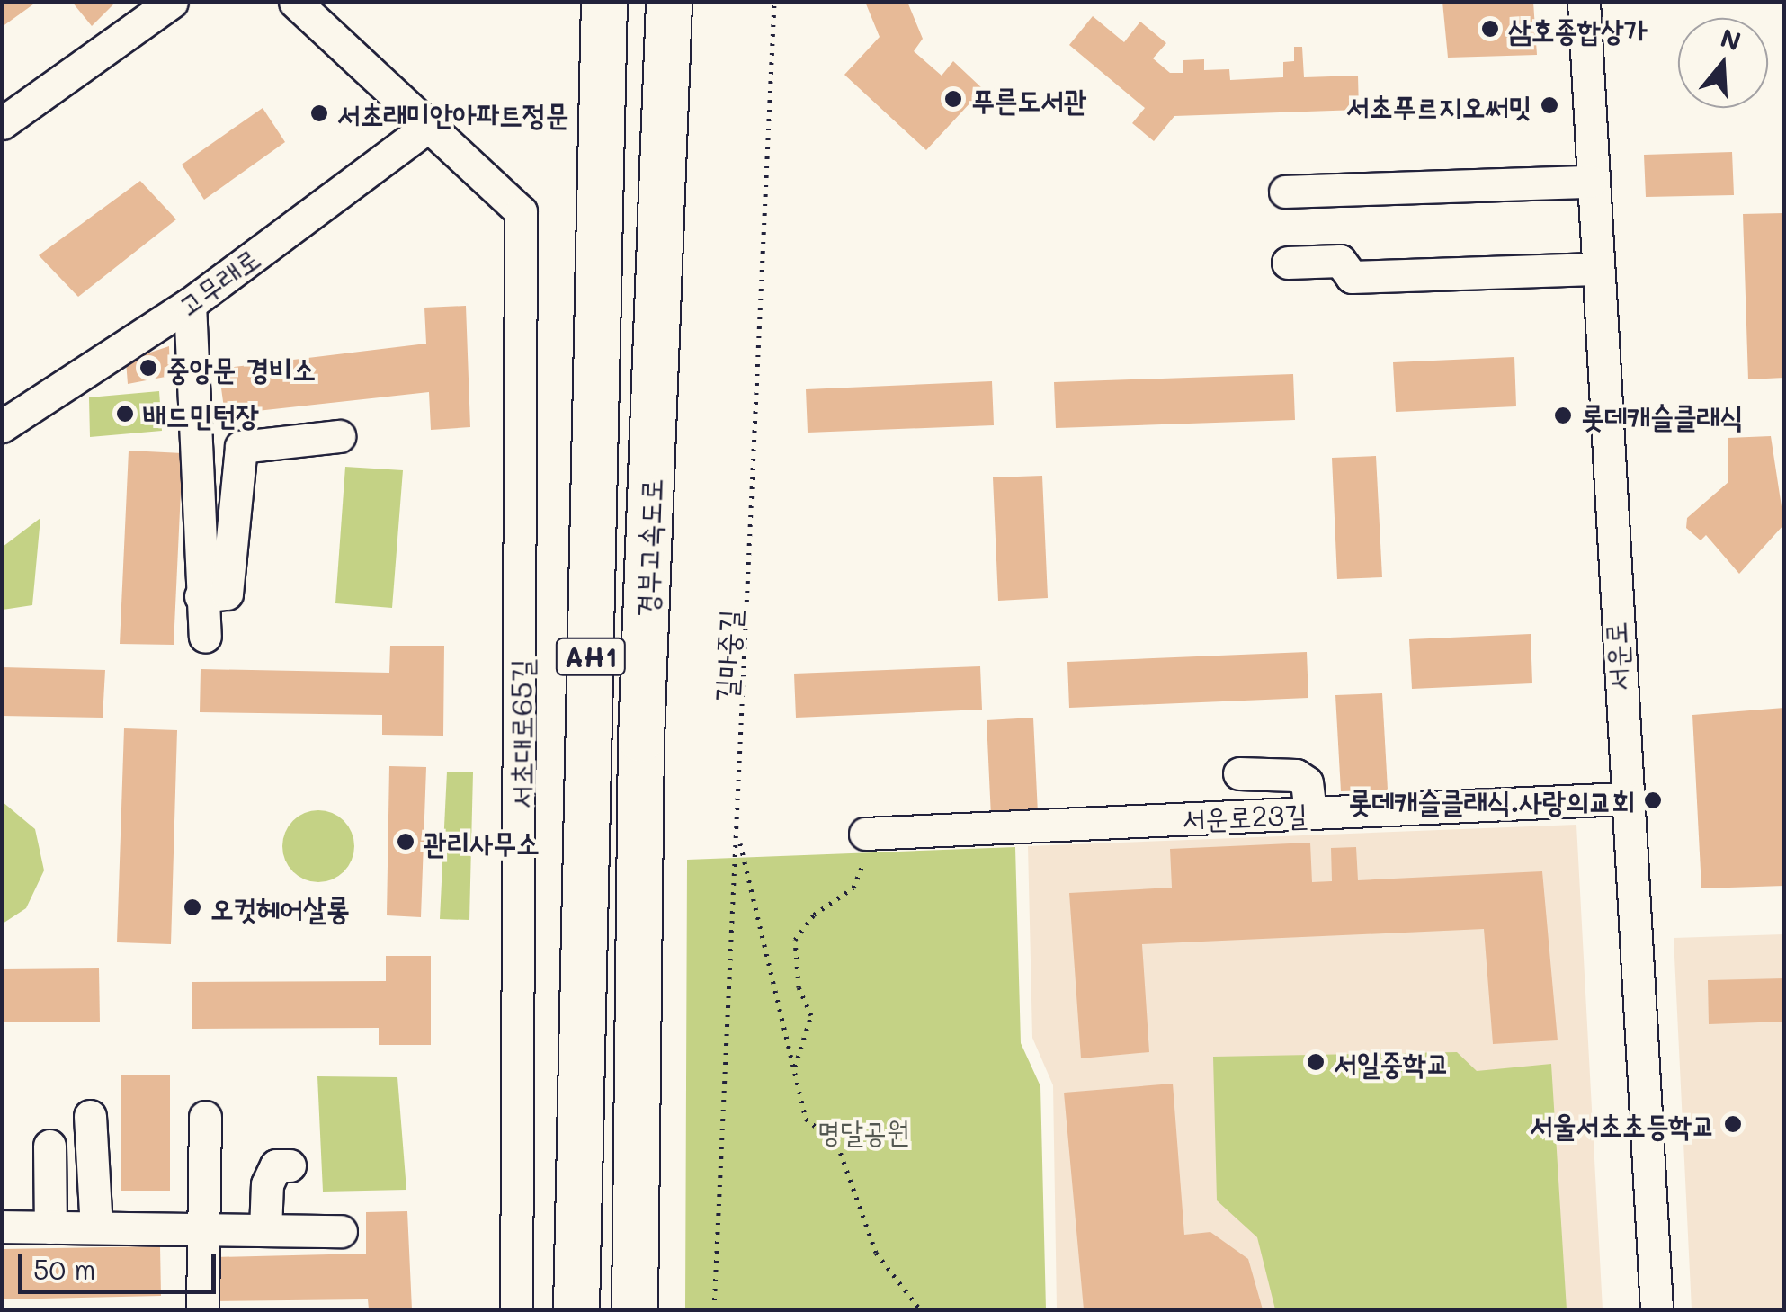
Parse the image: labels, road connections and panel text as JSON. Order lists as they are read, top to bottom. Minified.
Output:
{"streets":{"highway":["경부고속도로","AH1"],"street":["고무래로","서운로","서초대로65길","서운로23길"],"path":["길마중길"]},"crossings":[["고무래로","서초대로65길"],["서운로","서운로23길"]],"parks":["명달공원"],"places":["삼호종합상가","푸른도서관","서초푸르지오써밋","서초래미안아파트정문","중앙문 경비소","배드민턴장","롯데캐슬클래식","롯데캐슬클래식.사랑의교회","관리사무소","오컷헤어살롱","서일중학교","서울서초초등학교"],"scale_bar":"50 m","north":"top"}
